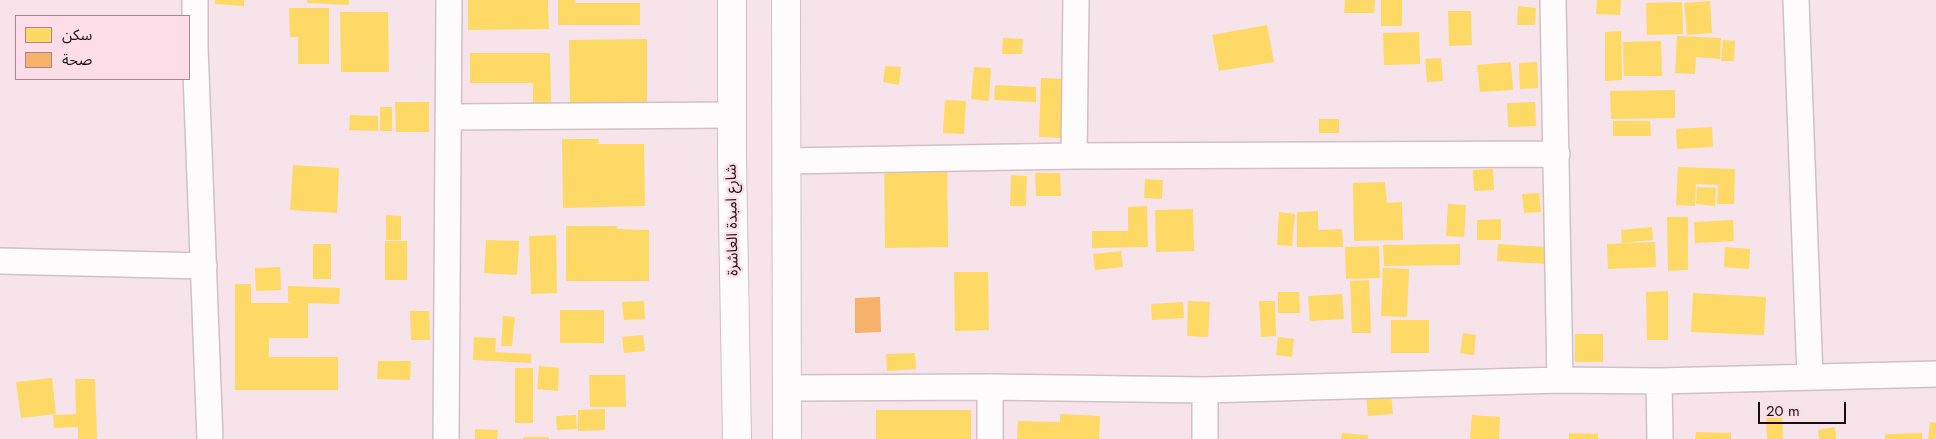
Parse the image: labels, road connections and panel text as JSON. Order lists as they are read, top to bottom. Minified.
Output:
{"streets":{"main road":["شارع امبدة العاشرة"]},"legend":["سكن","صحة"],"scale_bar":"20 m"}
